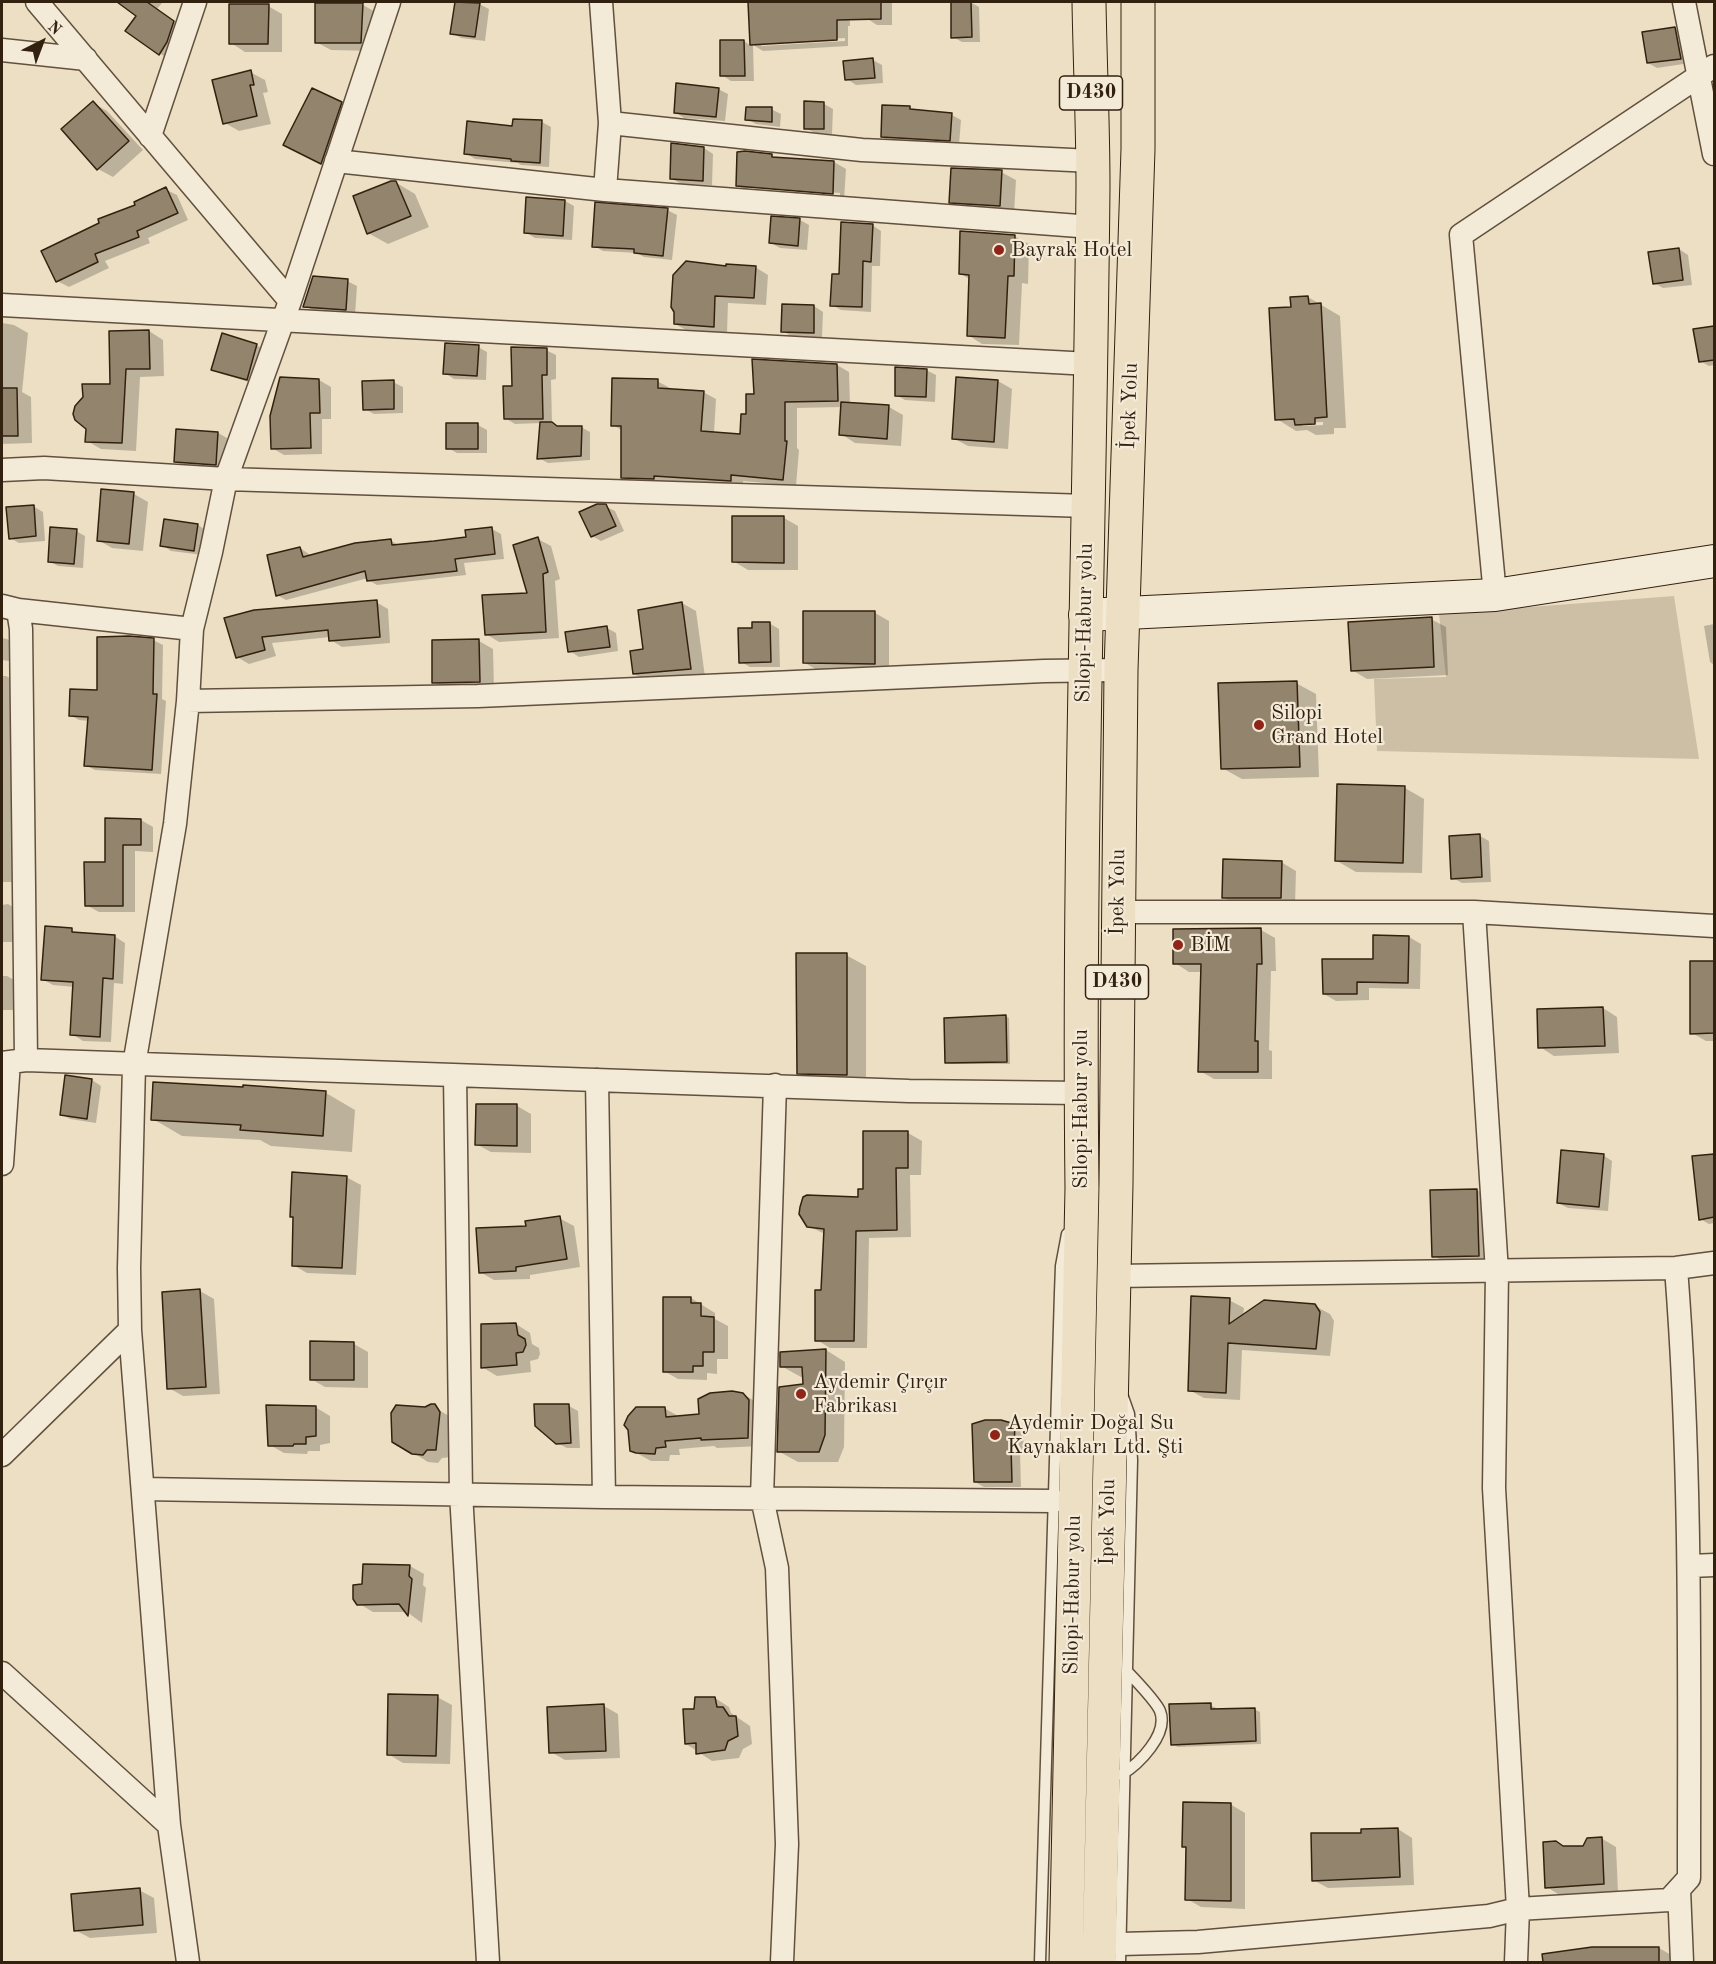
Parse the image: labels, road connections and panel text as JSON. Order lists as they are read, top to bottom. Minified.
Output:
{"streets":{"highway":["D430","İpek Yolu","Silopi-Habur yolu"]},"crossings":[["D430","Silopi-Habur yolu"]],"places":["Bayrak Hotel","Silopi Grand Hotel","BİM","Aydemir Çırçır Fabrikası","Aydemir Doğal Su Kaynakları Ltd. Şti"],"north":"top right"}
